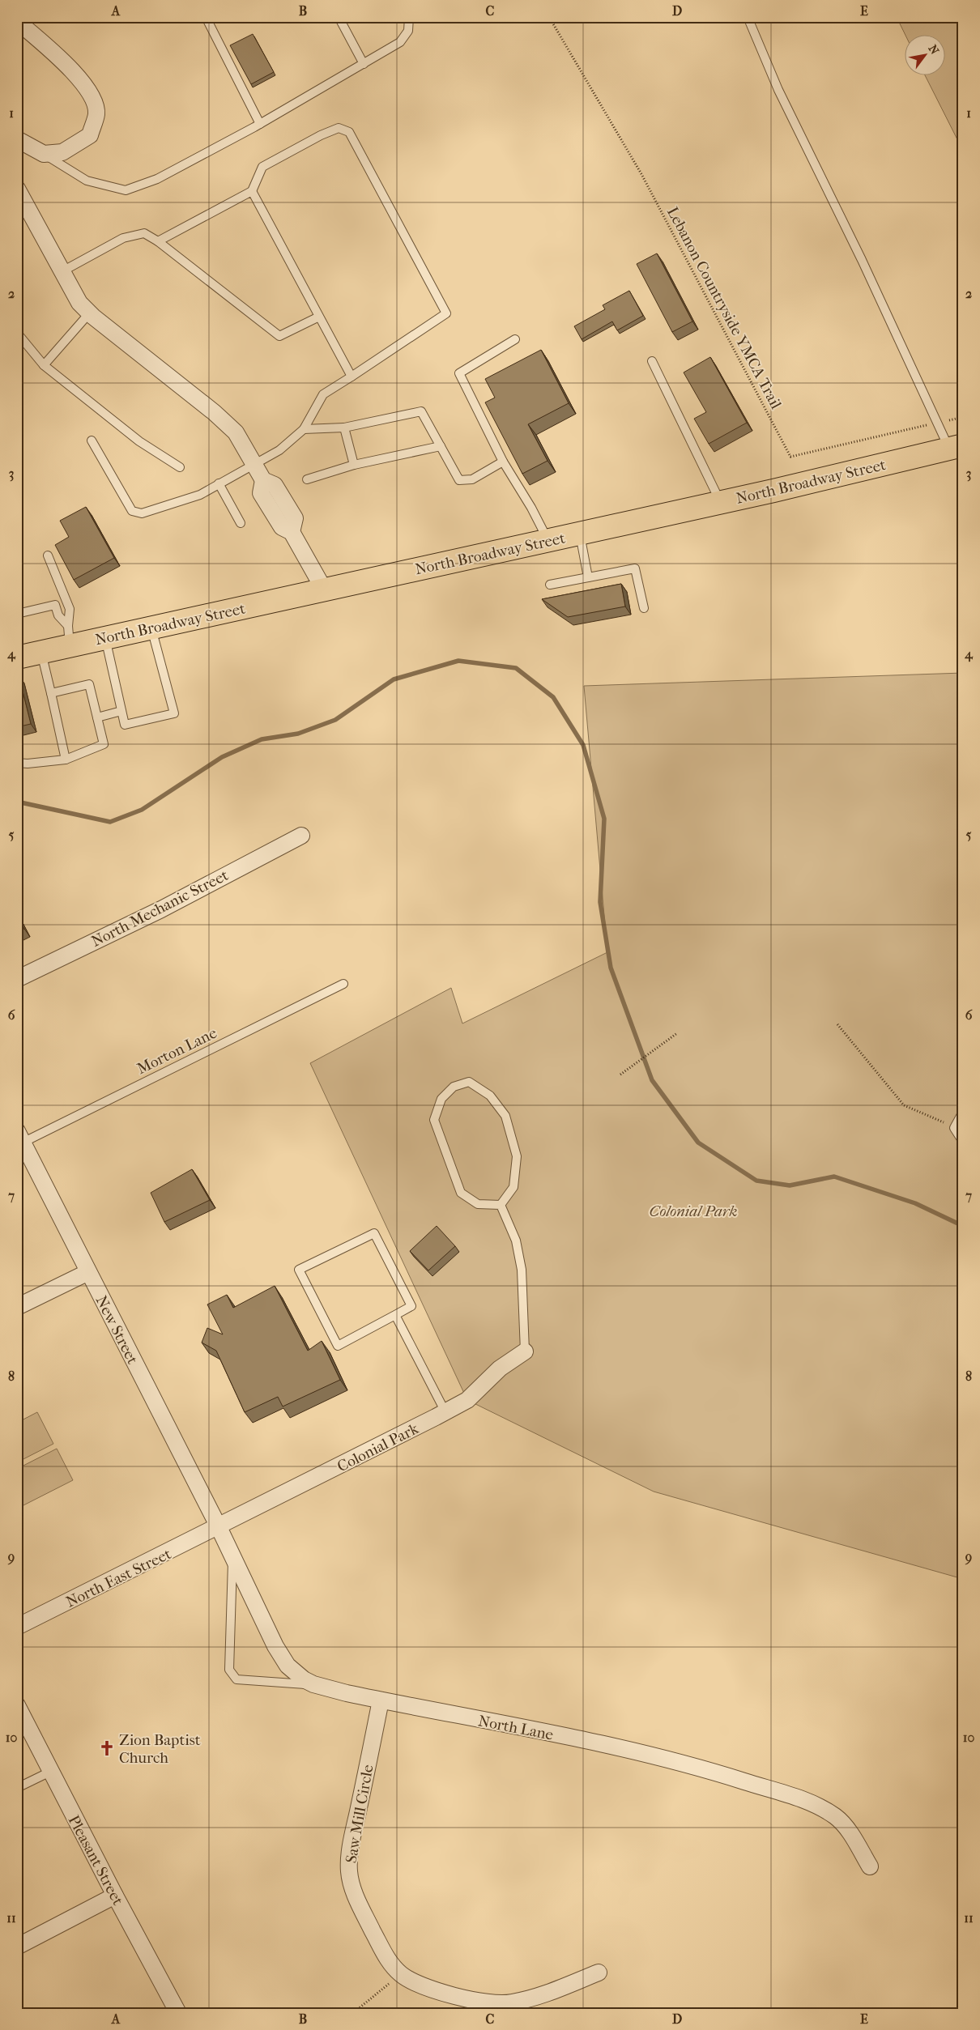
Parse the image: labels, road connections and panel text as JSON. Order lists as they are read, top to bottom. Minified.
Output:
{"streets":{"main road":["North Broadway Street"],"street":["North Mechanic Street","New Street","Colonial Park","North East Street","North Lane","Saw Mill Circle","Pleasant Street"],"lane":["Morton Lane"],"path":["Lebanon Countryside YMCA Trail"]},"crossings":[["Morton Lane","New Street"],["New Street","Colonial Park"],["New Street","North East Street"],["New Street","North Lane"],["Colonial Park","North East Street"],["Colonial Park","North Lane"],["North East Street","North Lane"],["North Lane","Saw Mill Circle"]],"parks":["Colonial Park"],"places":{"church":["Zion Baptist Church"]},"north":"top right","grid":{"columns":["A","B","C","D","E"],"rows":["1","2","3","4","5","6","7","8","9","10","11"]}}
